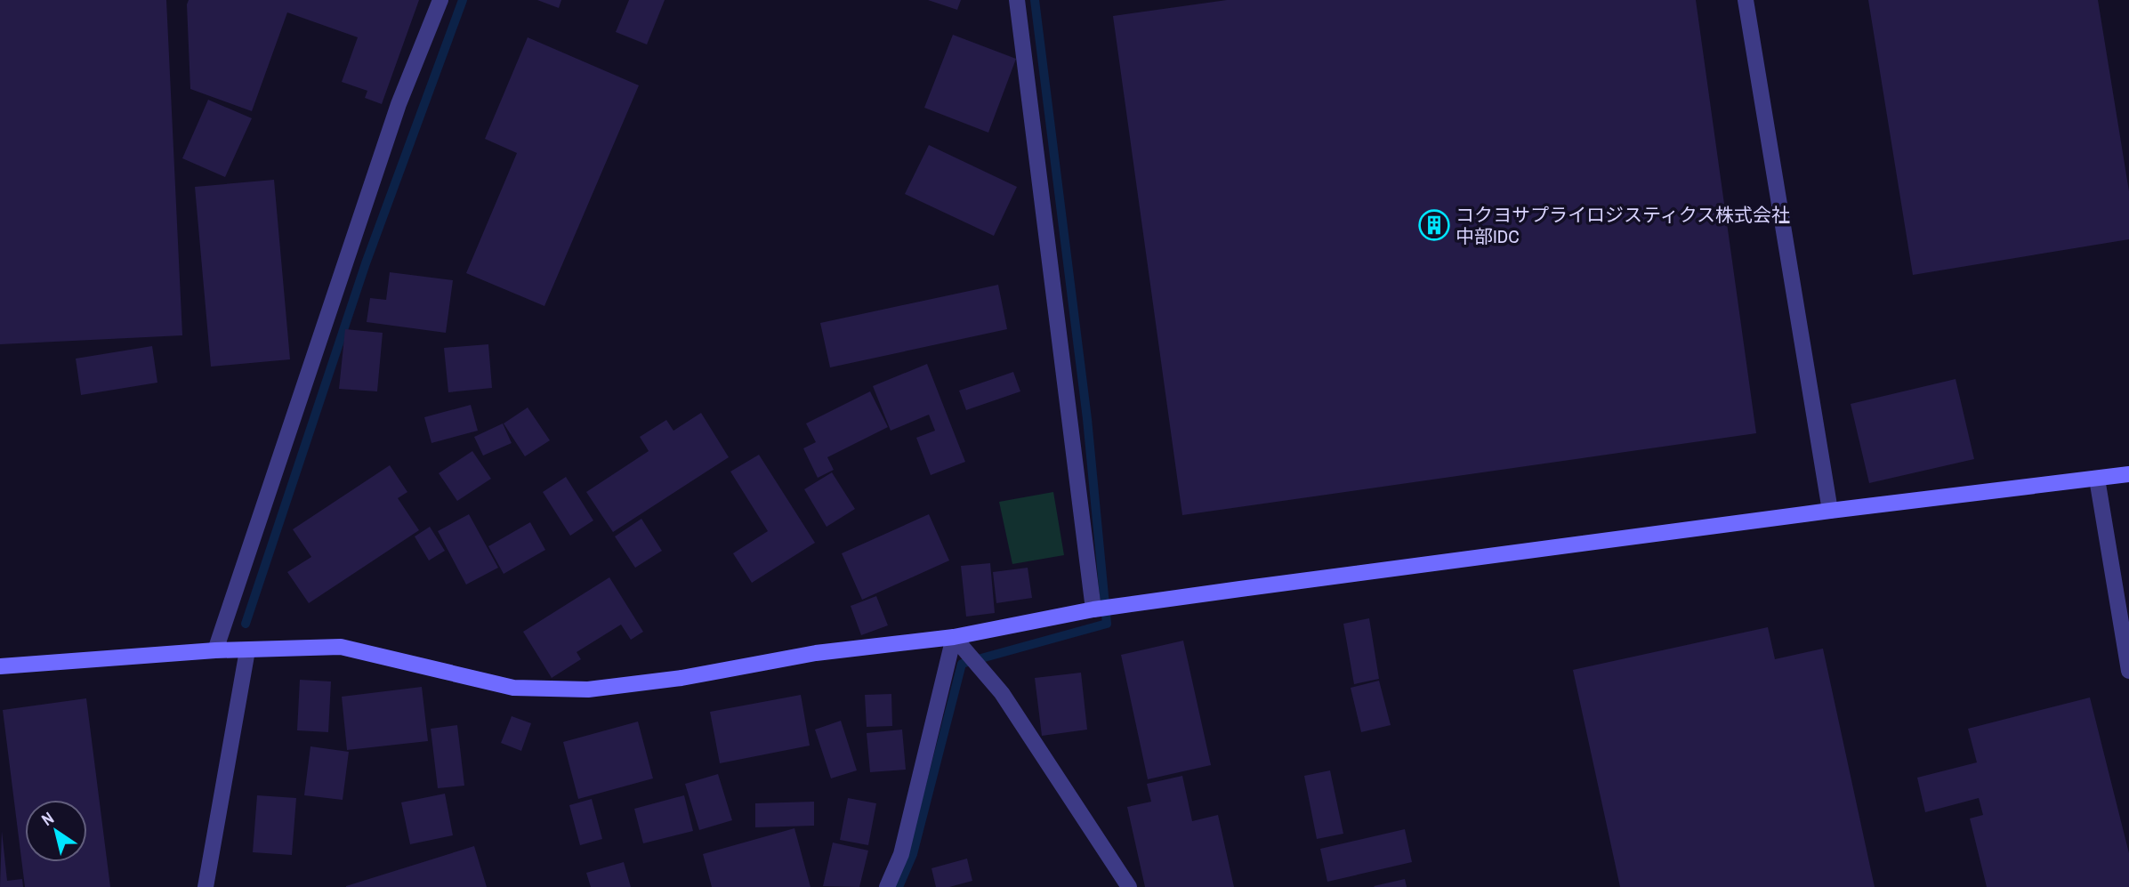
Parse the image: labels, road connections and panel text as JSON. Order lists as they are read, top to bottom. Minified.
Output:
{"places":{"building":["コクヨサプライロジスティクス株式会社 中部IDC"]},"north":"top left"}
